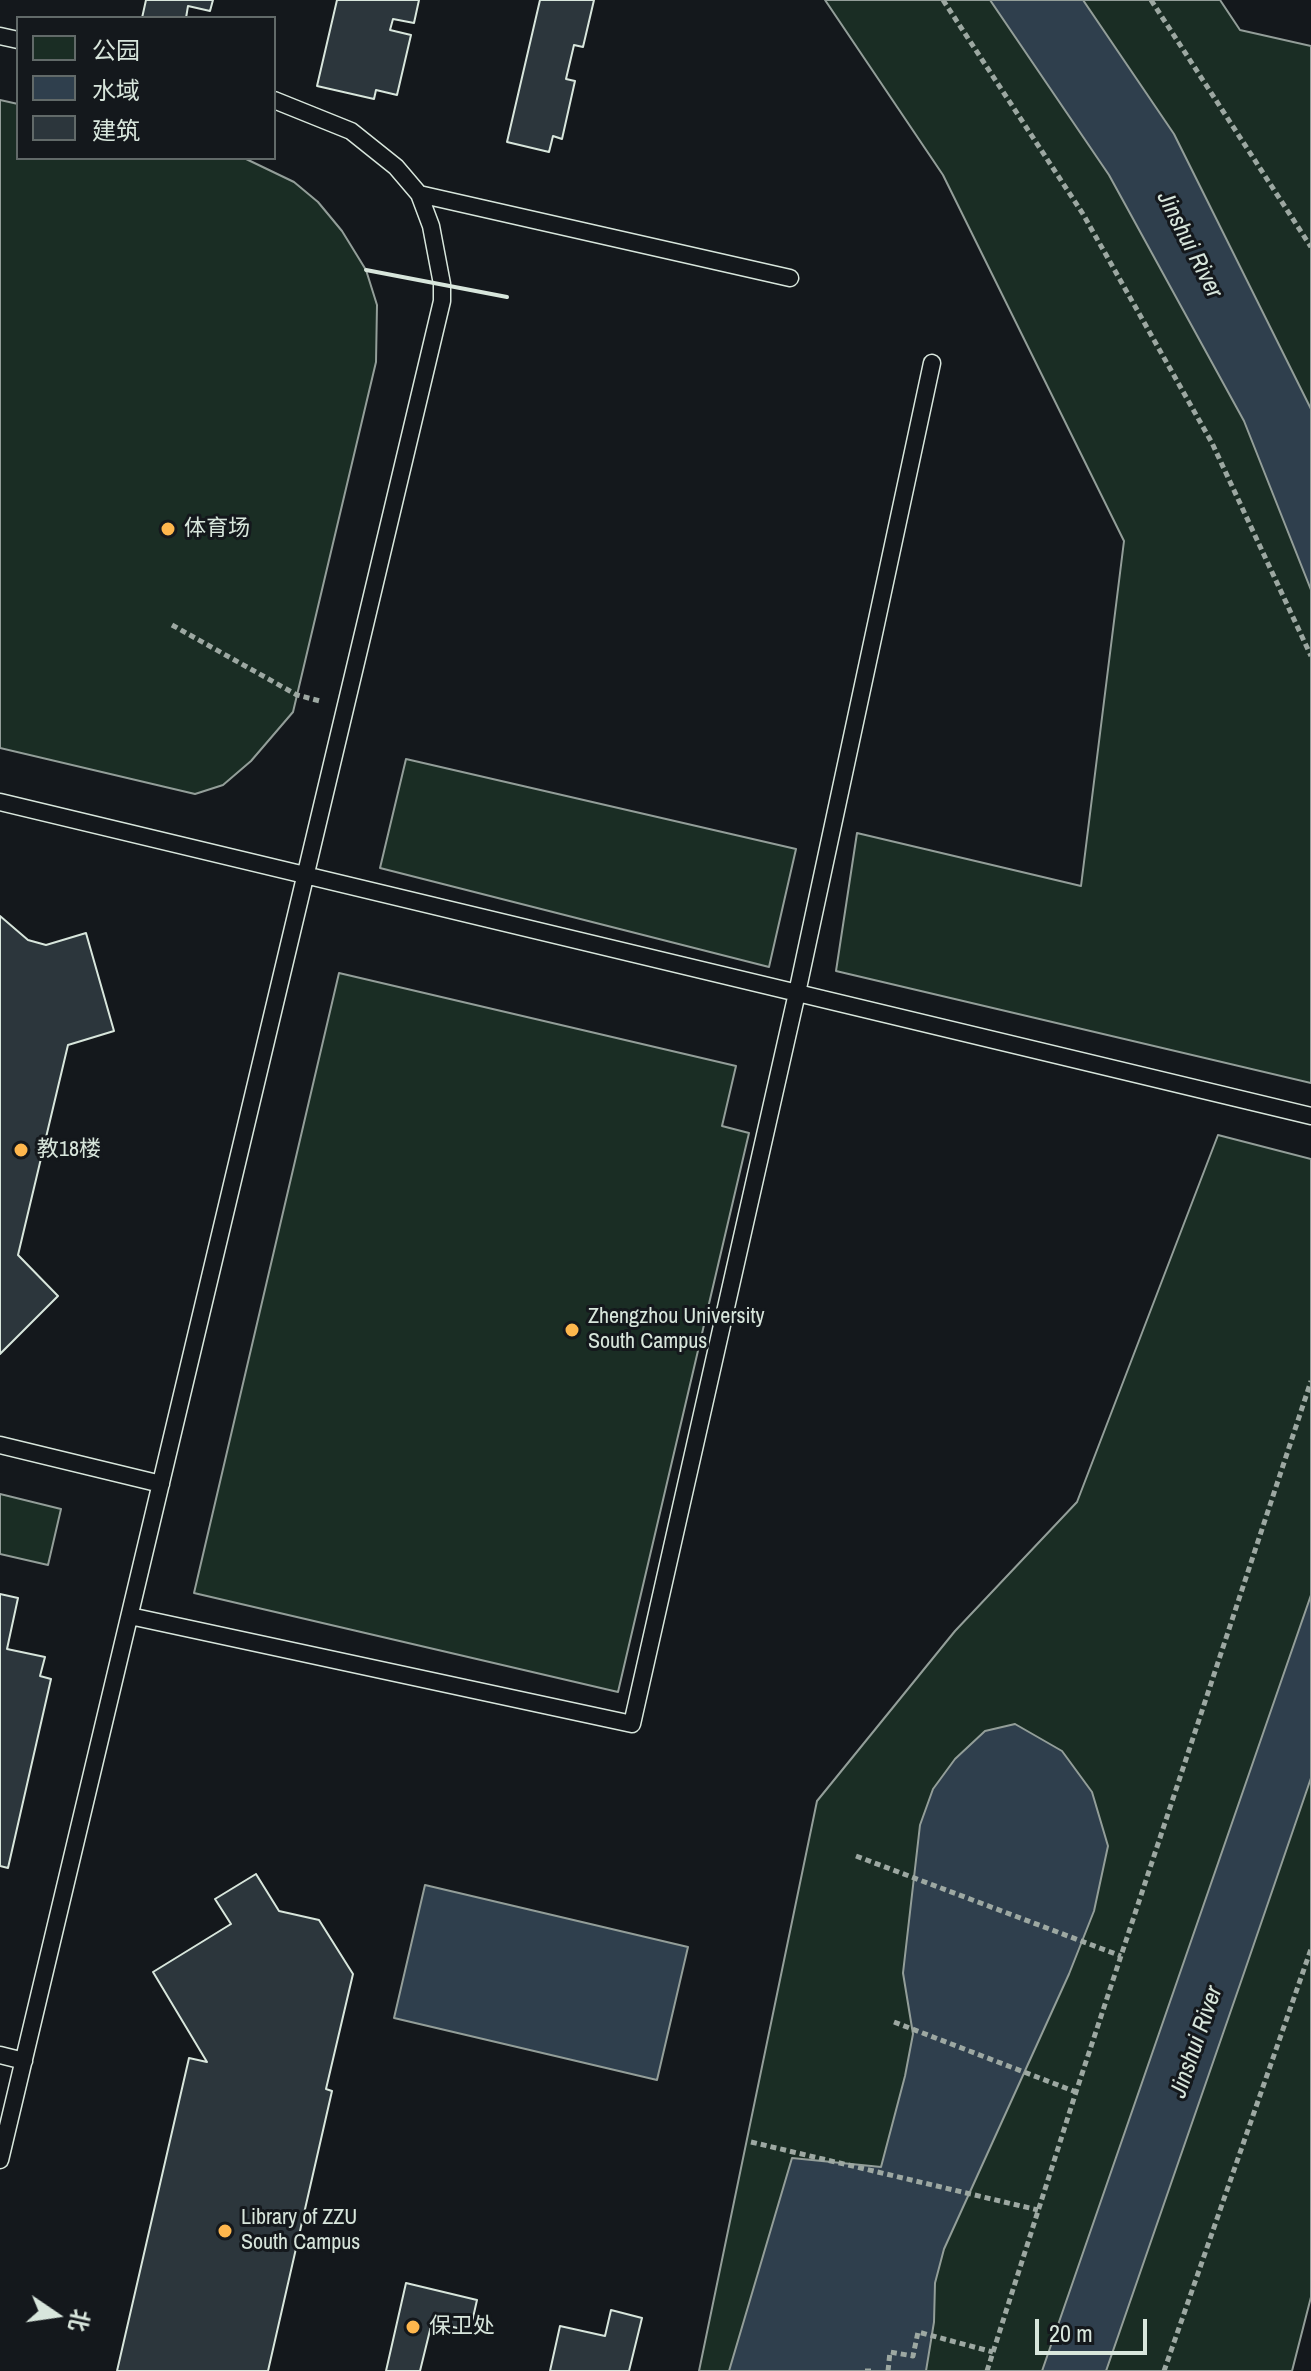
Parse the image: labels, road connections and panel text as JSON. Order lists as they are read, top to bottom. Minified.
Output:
{"water":["Jinshui River"],"places":["体育场","教18楼","Zhengzhou University South Campus","Library of ZZU South Campus","保卫处"],"legend":["公园","水域","建筑"],"scale_bar":"20 m","north":"right"}
